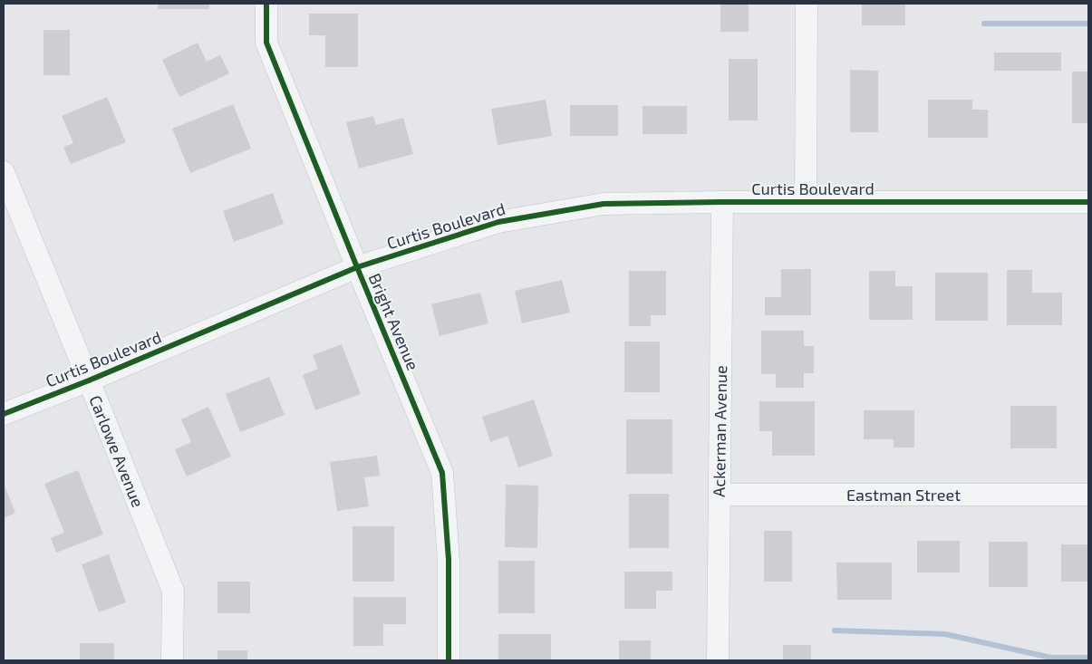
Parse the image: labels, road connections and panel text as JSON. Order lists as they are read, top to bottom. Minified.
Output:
{"streets":{"street":["Curtis Boulevard","Bright Avenue","Ackerman Avenue","Carlowe Avenue","Eastman Street"]},"crossings":[["Curtis Boulevard","Bright Avenue"],["Curtis Boulevard","Ackerman Avenue"],["Curtis Boulevard","Carlowe Avenue"],["Ackerman Avenue","Eastman Street"]]}
